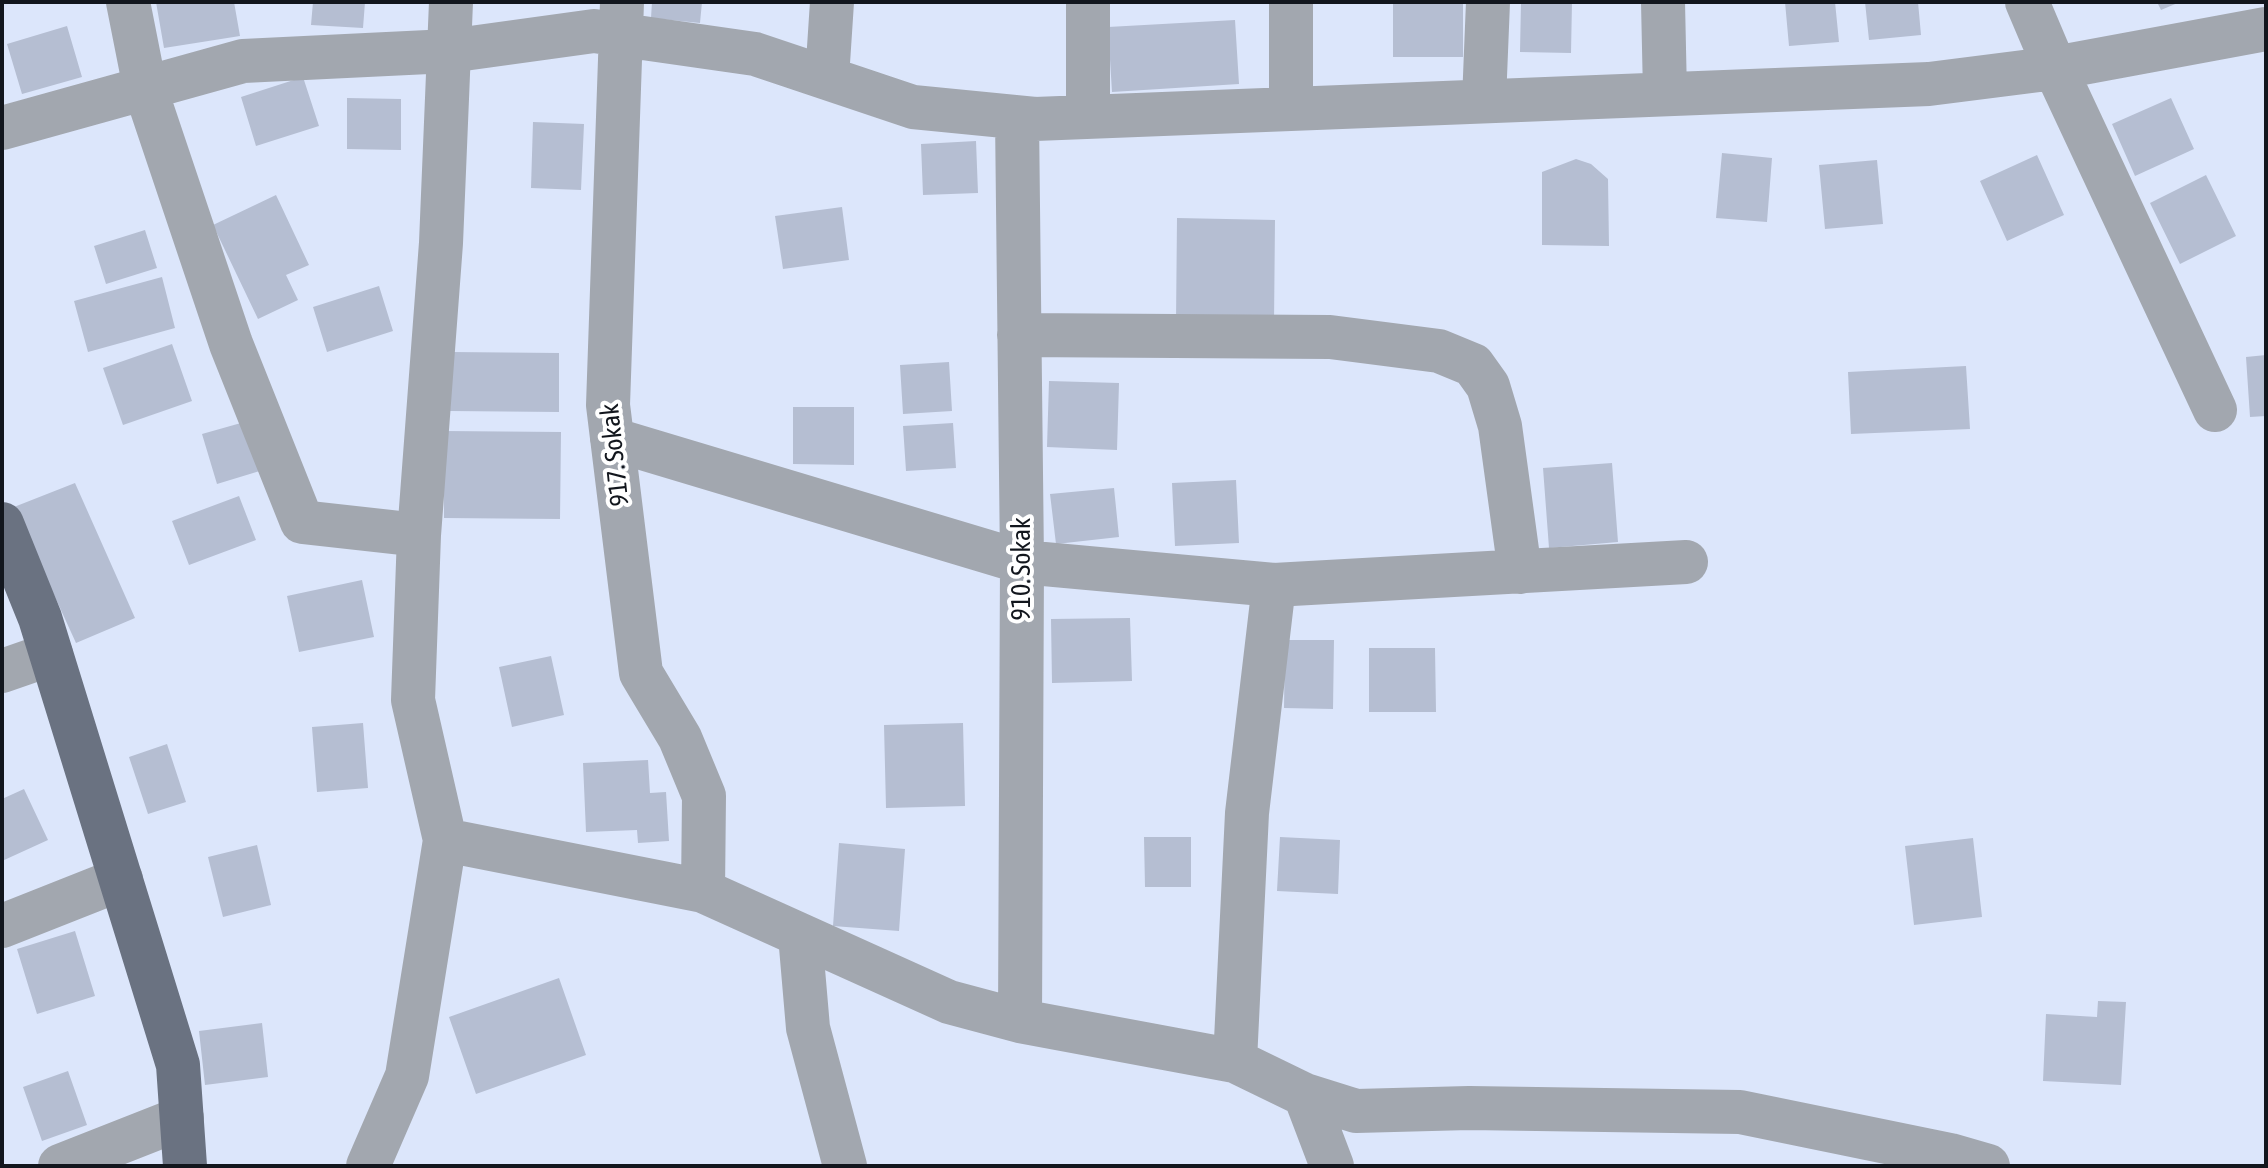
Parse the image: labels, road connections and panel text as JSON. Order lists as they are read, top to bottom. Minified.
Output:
{"streets":{"street":["917. Sokak","910. Sokak"]}}
